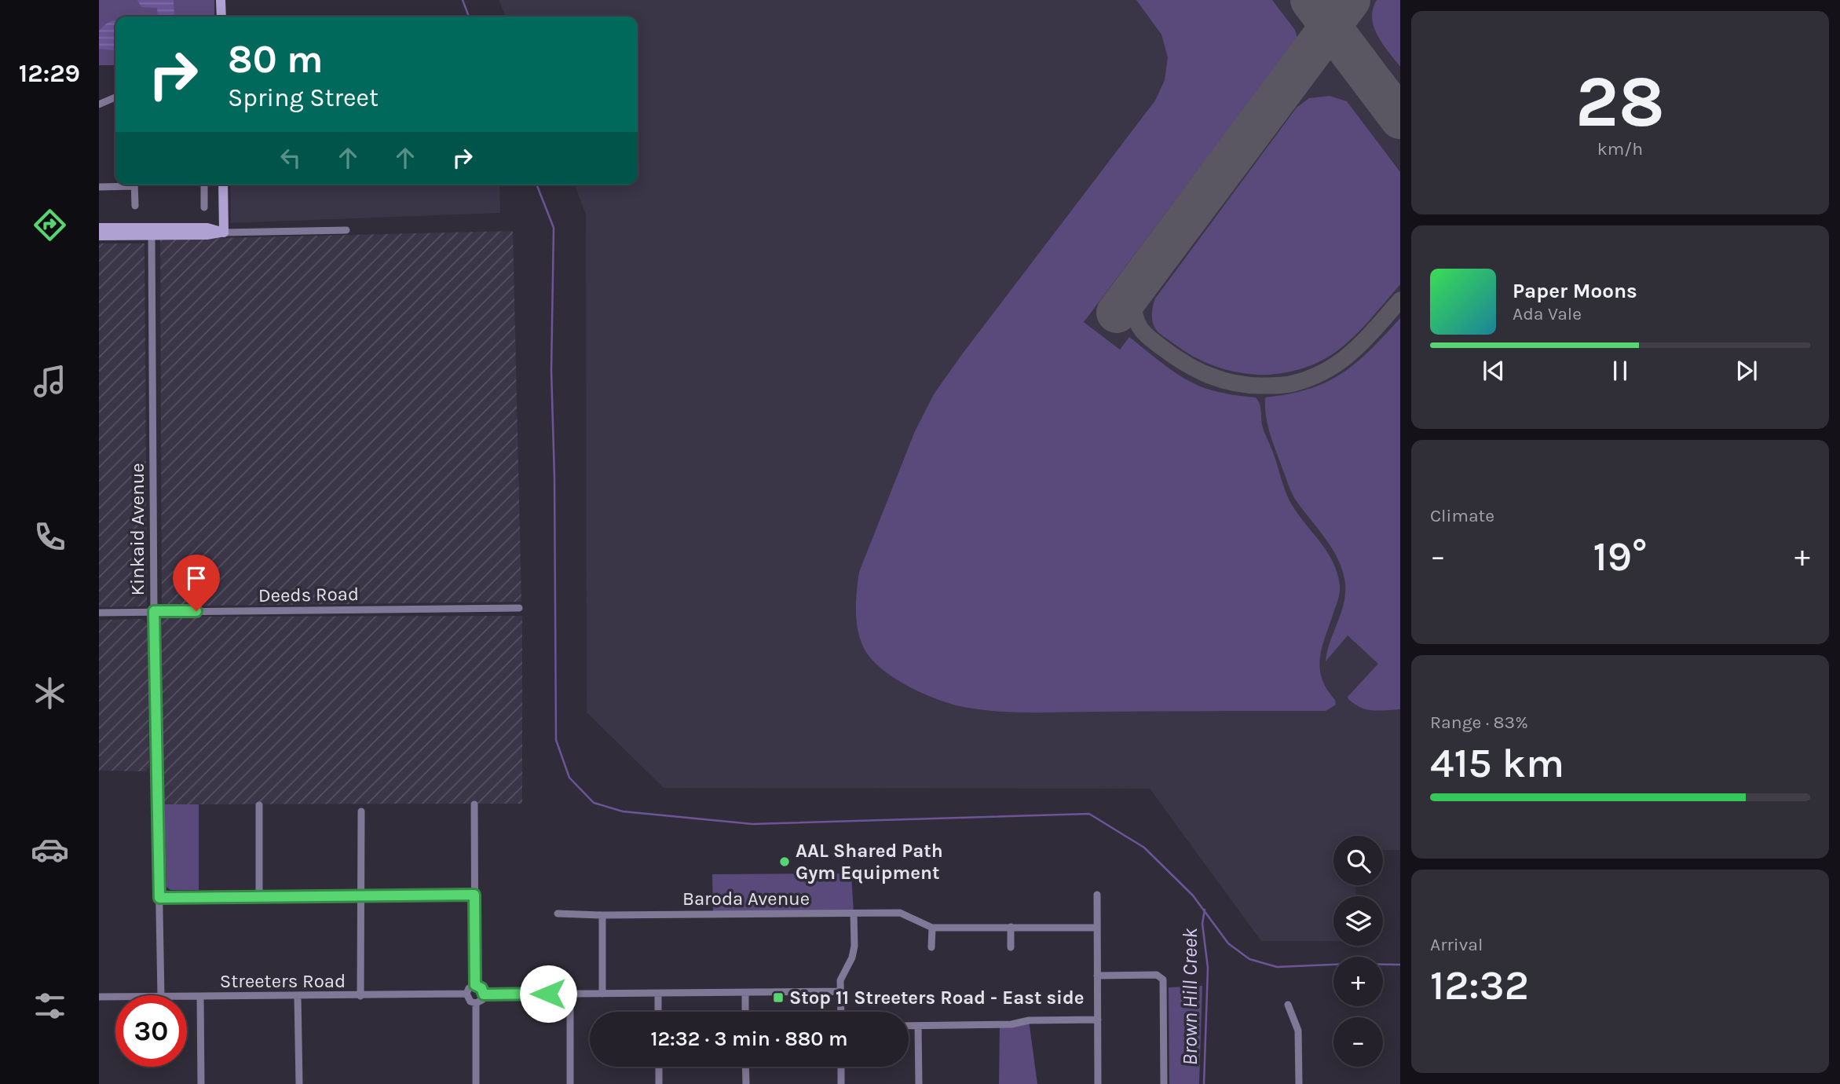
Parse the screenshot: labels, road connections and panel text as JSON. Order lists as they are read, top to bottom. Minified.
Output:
{"streets":{"street":["Kinkaid Avenue","Deeds Road","Baroda Avenue","Streeters Road"]},"crossings":[["Kinkaid Avenue","Deeds Road"]],"water":["Brown Hill Creek"],"places":{"other":["AAL Shared Path Gym Equipment"],"transit":["Stop 11 Streeters Road - East side"]},"page":{"tabs":"12:29","tile":[["28","km/h"],"Climate",["Range · 83%","415 km"],["Arrival","12:32"]],"turn":["80 m","Spring Street"],"song":["Paper Moons","Ada Vale"],"heat":["−","19°","+"],"map_buttons":["+","−"],"limit":"30","trip":"12:32 · 3 min · 880 m"}}
